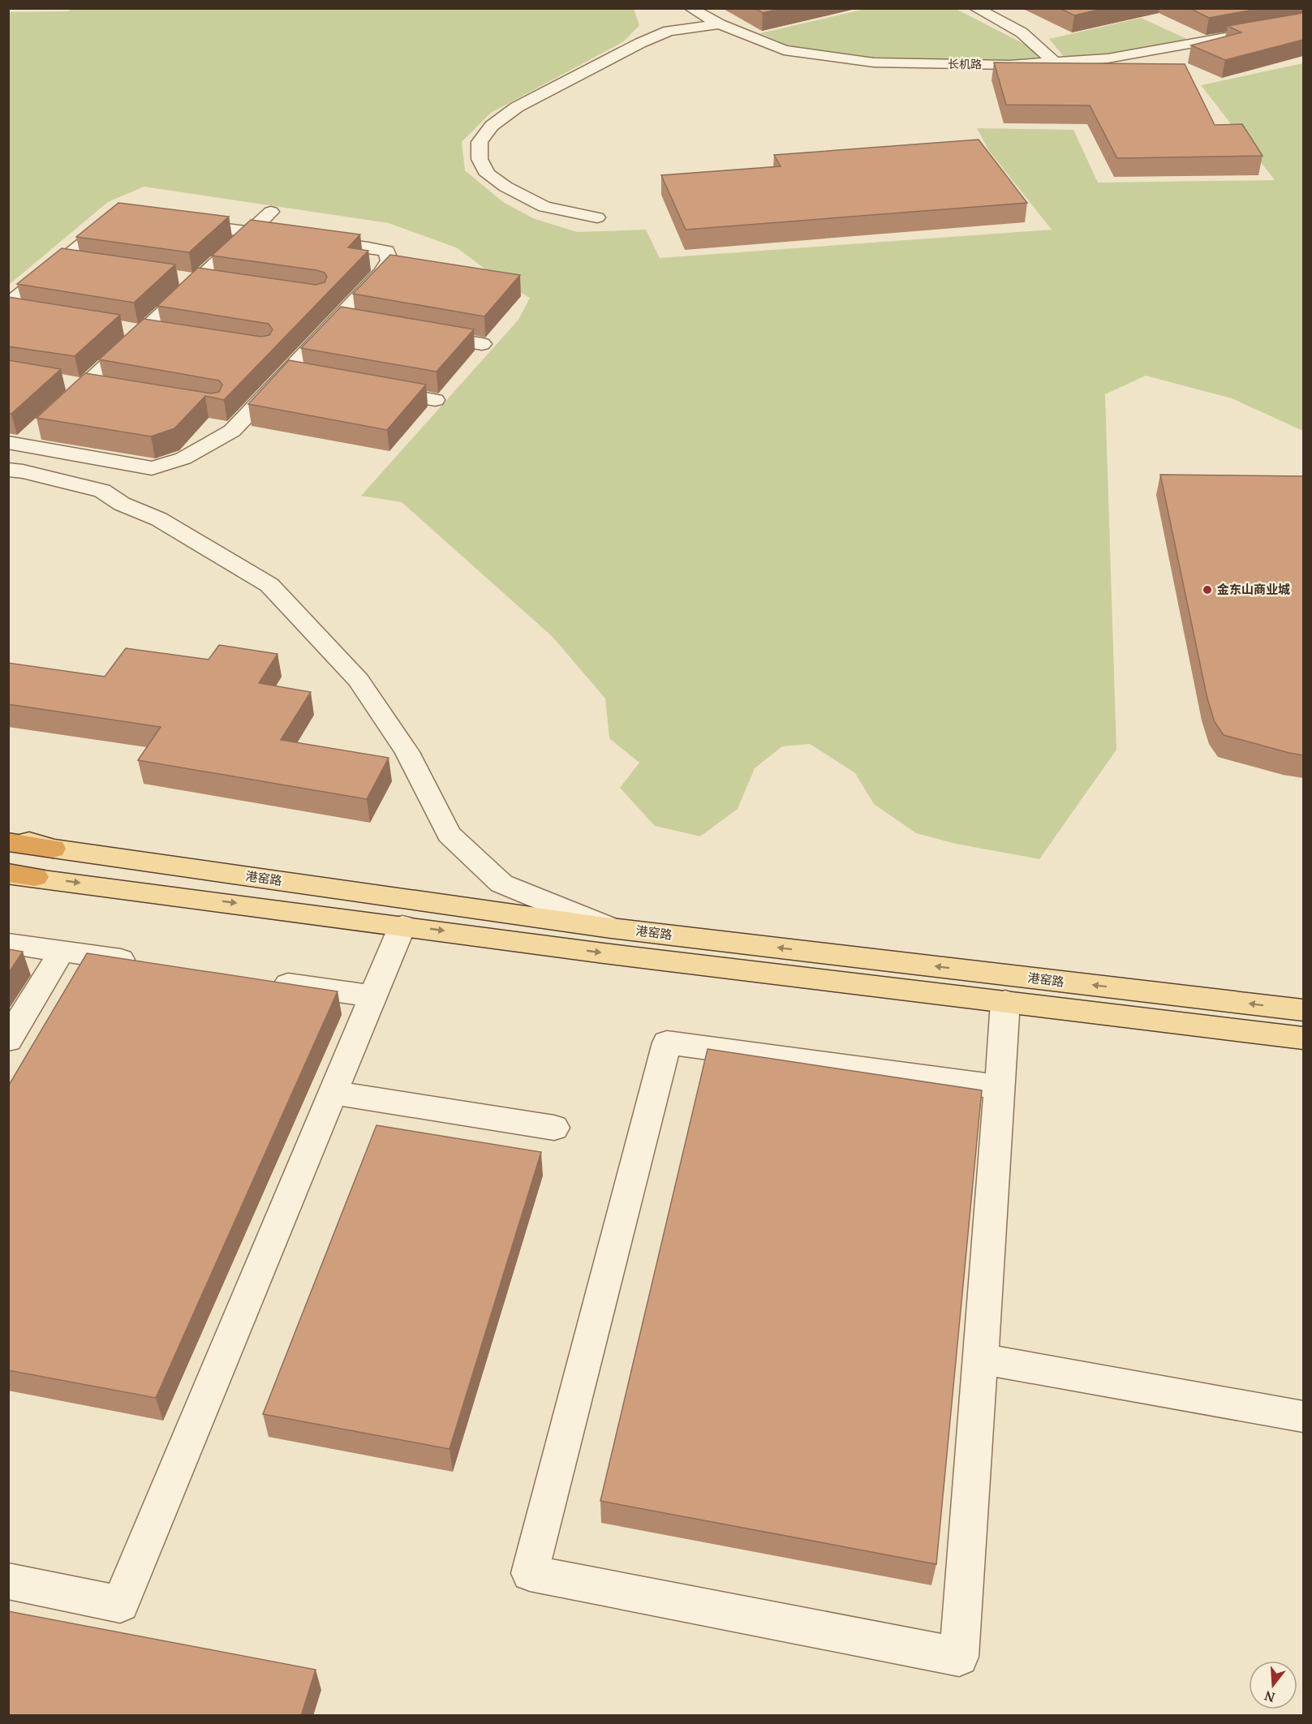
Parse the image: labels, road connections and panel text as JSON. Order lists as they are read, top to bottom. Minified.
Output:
{"streets":{"main road":["港窑路"],"street":["长机路"]},"places":["金东山商业城"],"north":"bottom"}
